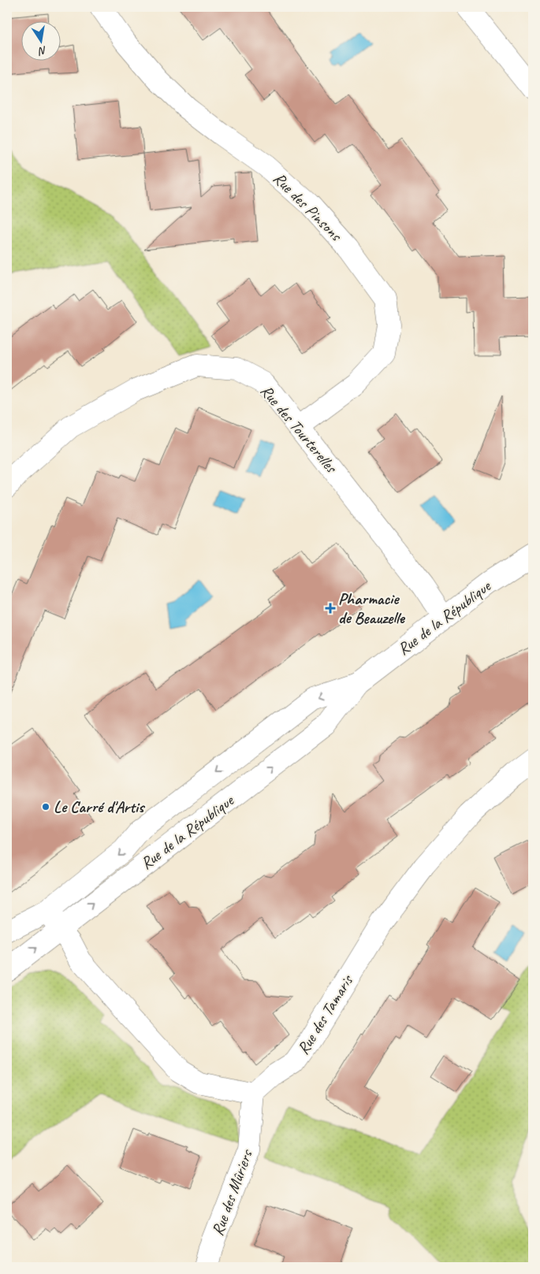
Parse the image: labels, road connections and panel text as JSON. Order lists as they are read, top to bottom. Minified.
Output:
{"streets":{"street":["Rue des Pinsons","Rue des Tourterelles","Rue de la République","Rue des Tamaris","Rue des Mûriers"]},"crossings":[["Rue des Pinsons","Rue des Tourterelles"],["Rue des Tourterelles","Rue de la République"],["Rue des Tamaris","Rue des Mûriers"]],"places":{"health":["Pharmacie de Beauzelle"],"other":["Le Carré d'Artis"]},"north":"bottom"}
